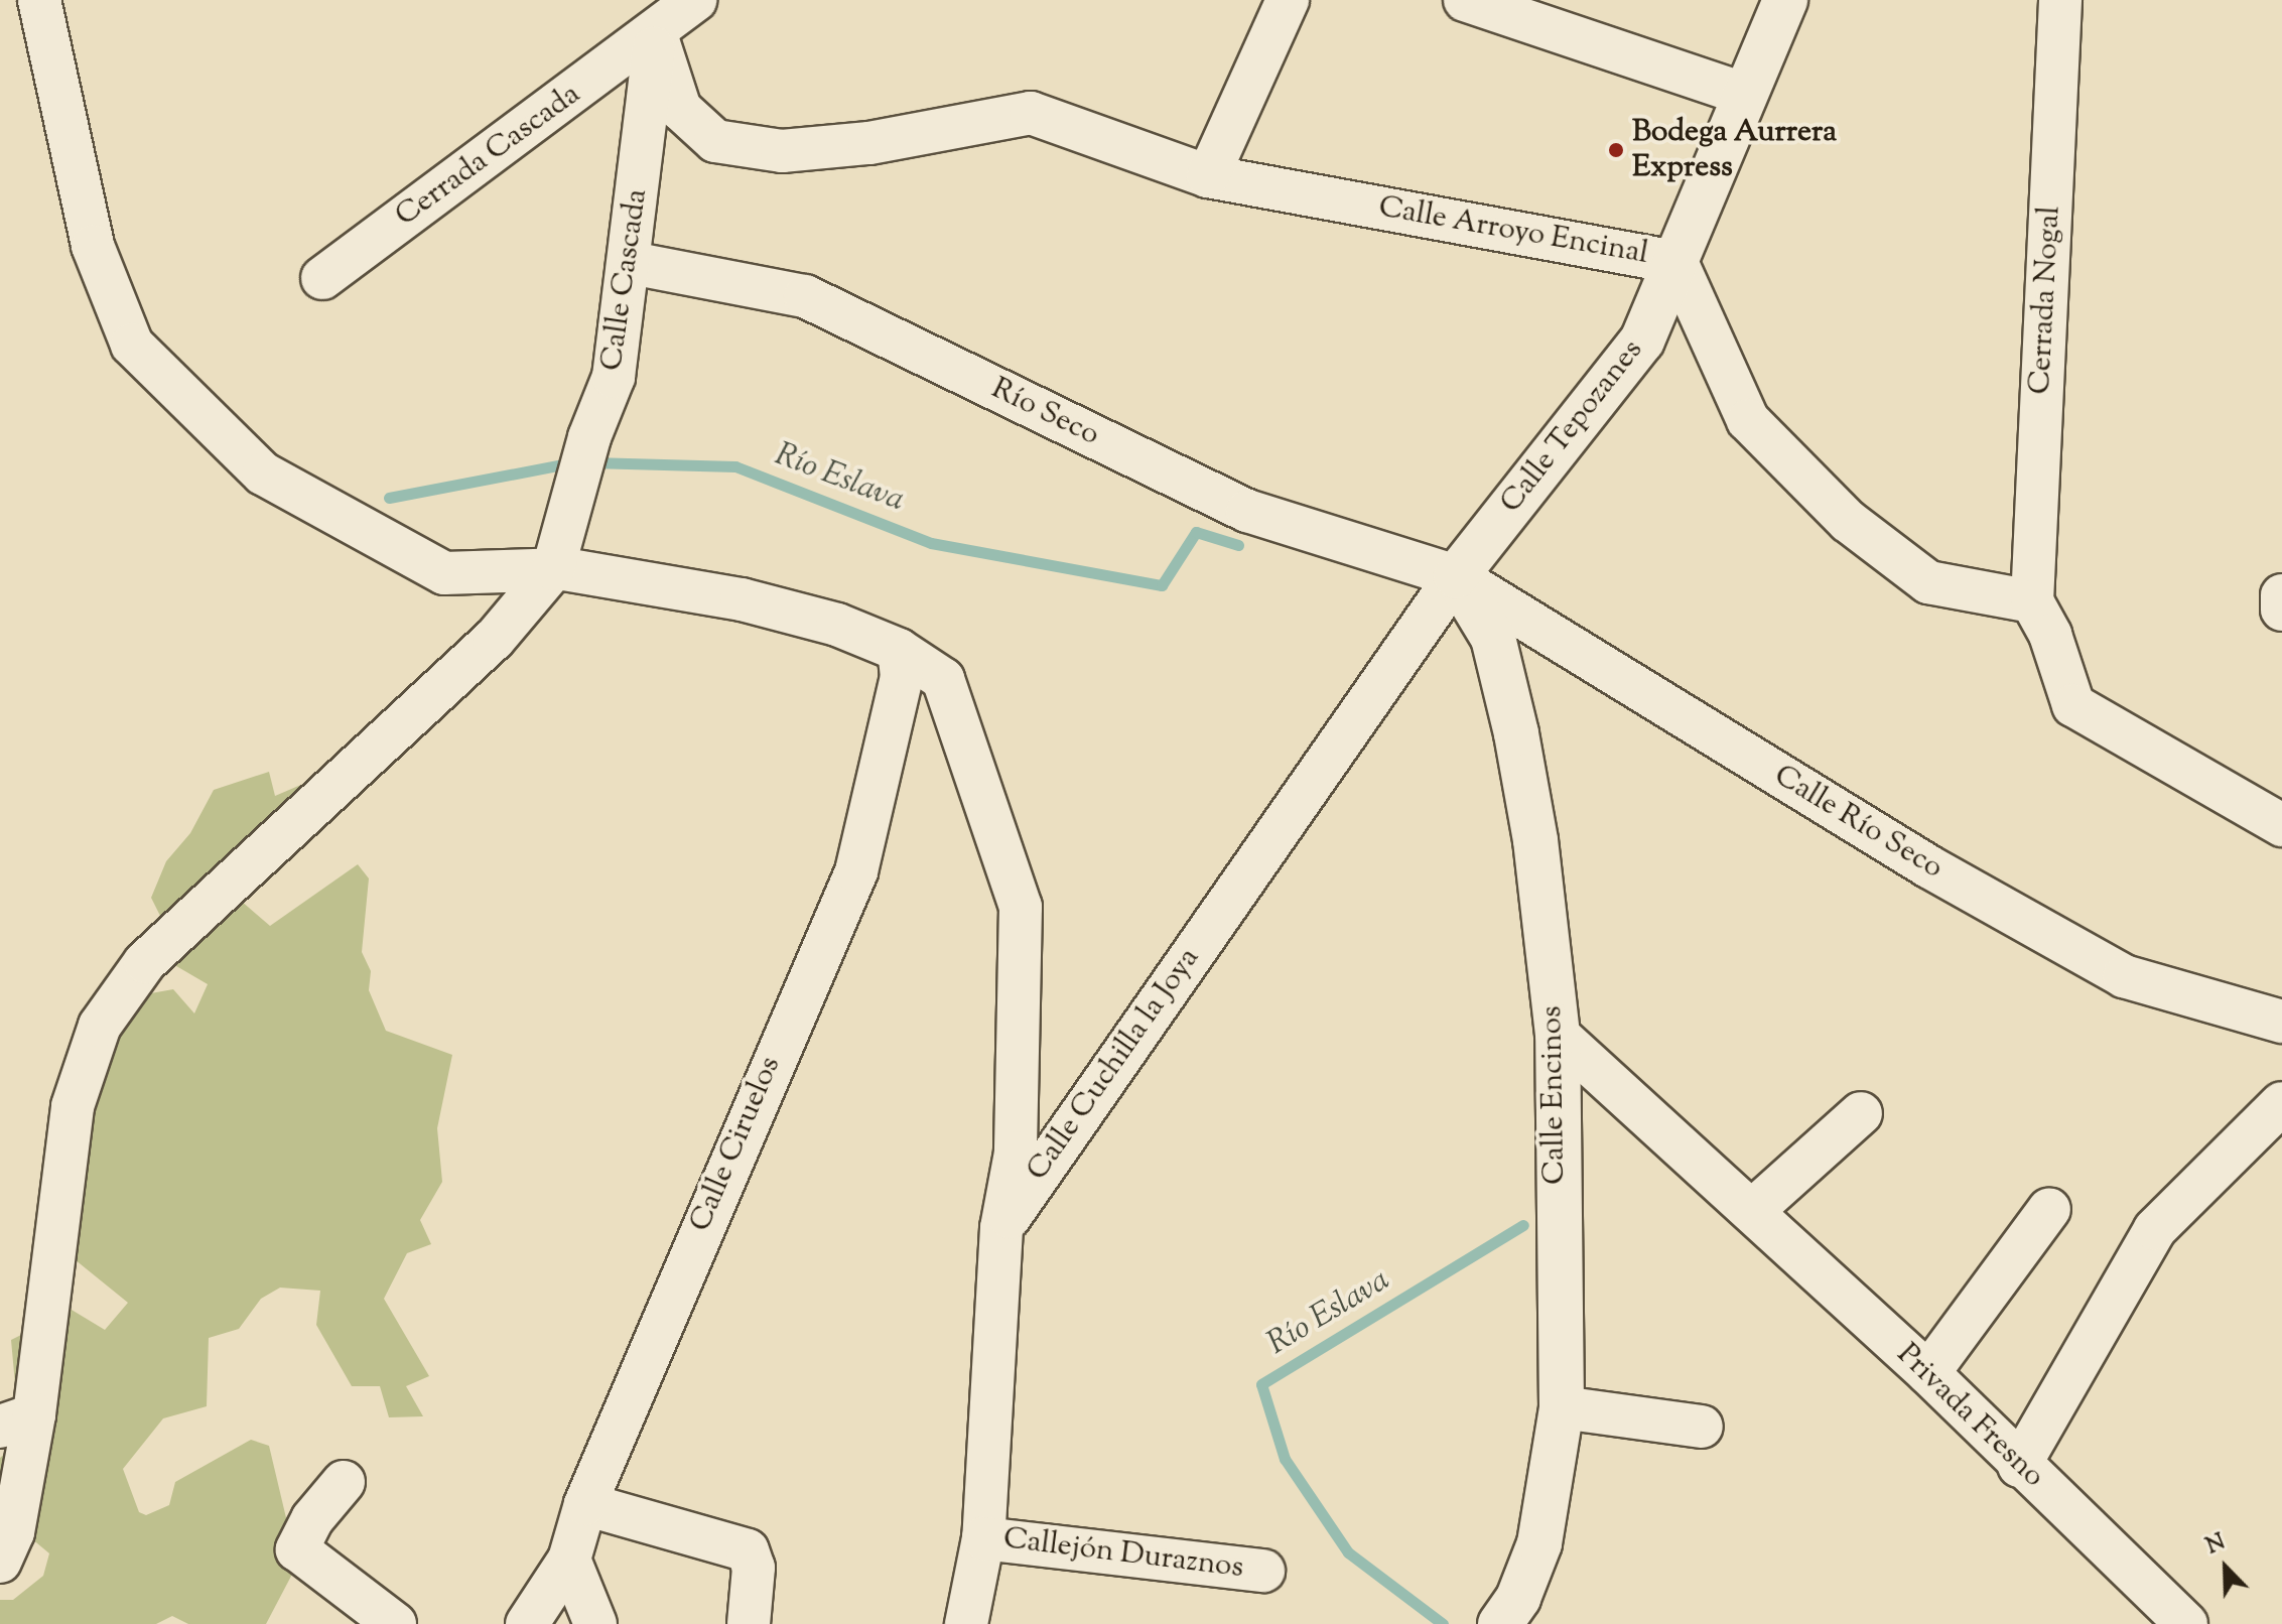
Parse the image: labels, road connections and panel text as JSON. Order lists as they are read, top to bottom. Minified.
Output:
{"streets":{"street":["Cerrada Cascada","Calle Arroyo Encinal","Calle Cascada","Cerrada Nogal","Río Seco","Calle Tepozanes","Calle Río Seco","Calle Cuchilla la Joya","Calle Encinos","Calle Ciruelos","Privada Fresno","Callejón Duraznos"]},"crossings":[["Cerrada Cascada","Calle Arroyo Encinal"],["Cerrada Cascada","Calle Cascada"],["Calle Arroyo Encinal","Calle Cascada"],["Calle Arroyo Encinal","Cerrada Nogal"],["Calle Arroyo Encinal","Calle Tepozanes"],["Calle Cascada","Río Seco"],["Río Seco","Calle Tepozanes"],["Río Seco","Calle Río Seco"],["Río Seco","Calle Cuchilla la Joya"],["Río Seco","Calle Encinos"],["Calle Tepozanes","Calle Río Seco"],["Calle Tepozanes","Calle Cuchilla la Joya"],["Calle Tepozanes","Calle Encinos"],["Calle Río Seco","Calle Cuchilla la Joya"],["Calle Río Seco","Calle Encinos"],["Calle Cuchilla la Joya","Calle Encinos"],["Calle Encinos","Privada Fresno"]],"water":["Río Eslava"],"places":["Bodega Aurrera Express"],"north":"top left"}
